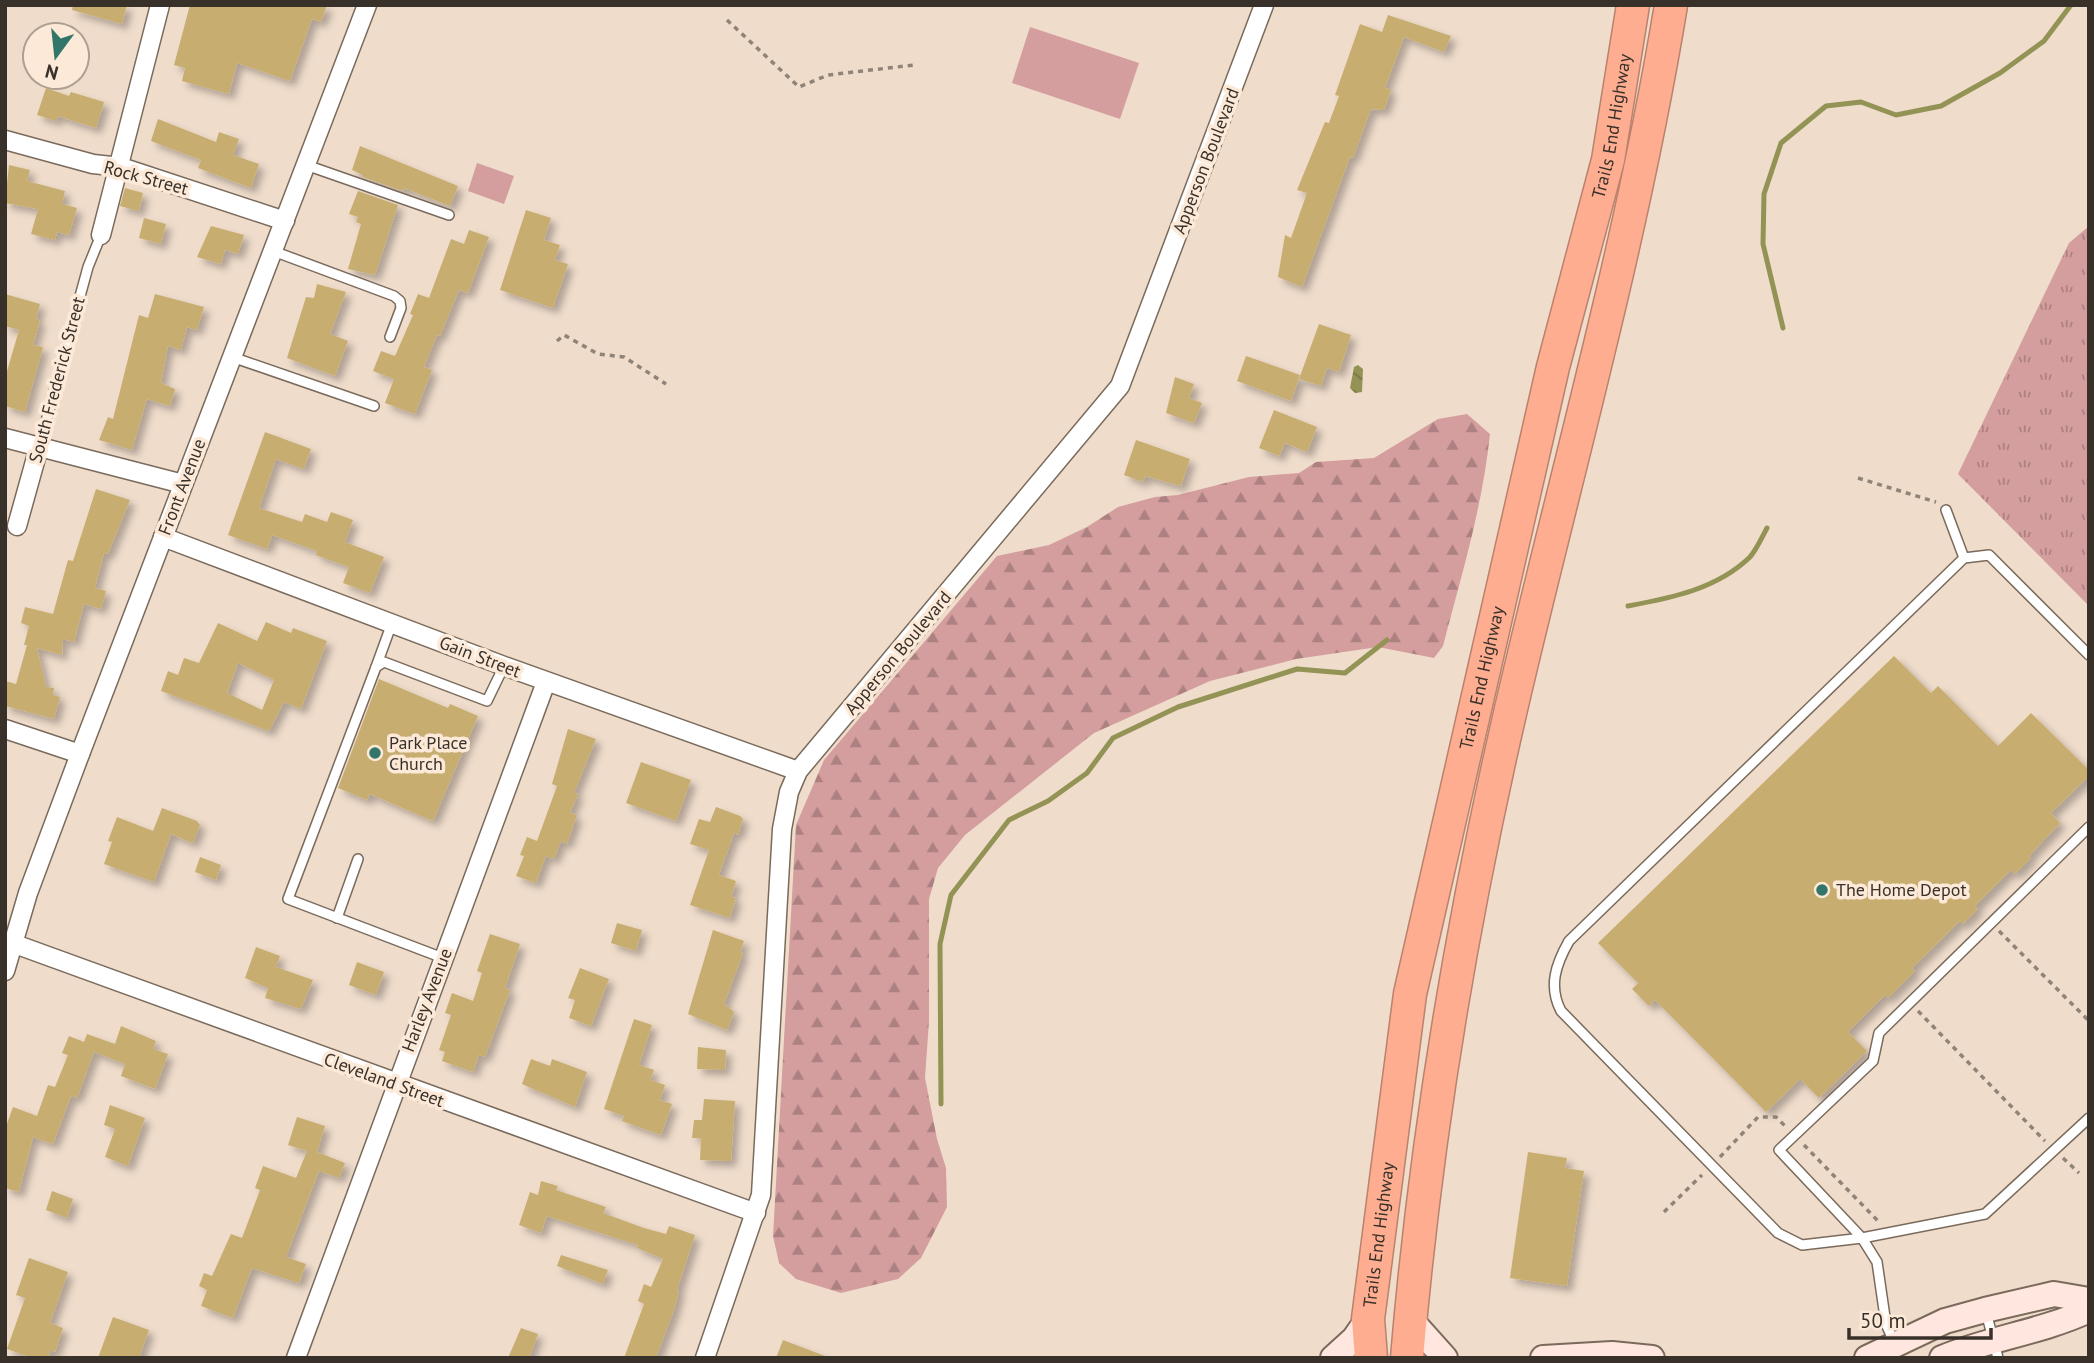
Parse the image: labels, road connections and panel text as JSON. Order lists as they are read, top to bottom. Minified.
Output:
{"streets":{"highway":["Trails End Highway"],"street":["Apperson Boulevard","Rock Street","South Frederick Street","Front Avenue","Gain Street","Harley Avenue","Cleveland Street"]},"crossings":[["Apperson Boulevard","Gain Street"],["Apperson Boulevard","Cleveland Street"],["Rock Street","Front Avenue"],["Front Avenue","Gain Street"],["Front Avenue","Cleveland Street"],["Gain Street","Harley Avenue"],["Harley Avenue","Cleveland Street"]],"places":["Park Place Church","The Home Depot"],"scale_bar":"50 m","north":"bottom"}
